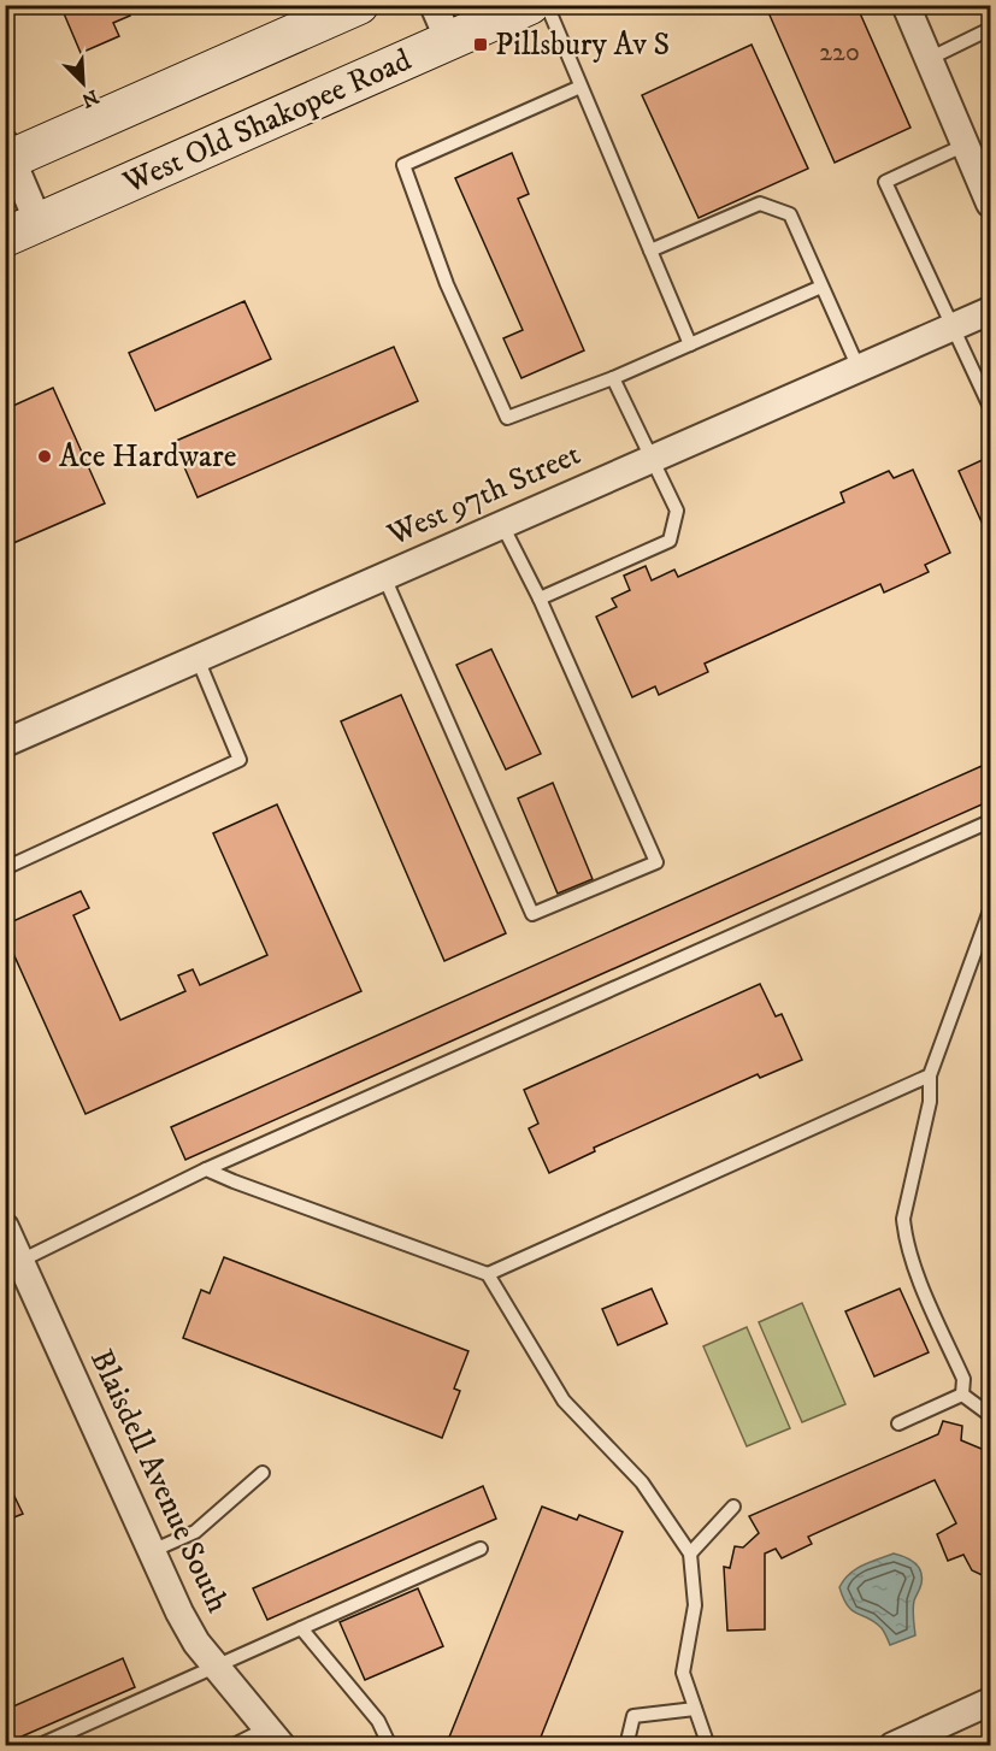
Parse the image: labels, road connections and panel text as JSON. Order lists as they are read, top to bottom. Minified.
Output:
{"streets":{"main road":["West Old Shakopee Road"],"street":["West 97th Street","Blaisdell Avenue South"]},"places":{"transit":["Pillsbury Av S"],"other":["Ace Hardware"]},"house_numbers":["220"],"north":"bottom right"}
